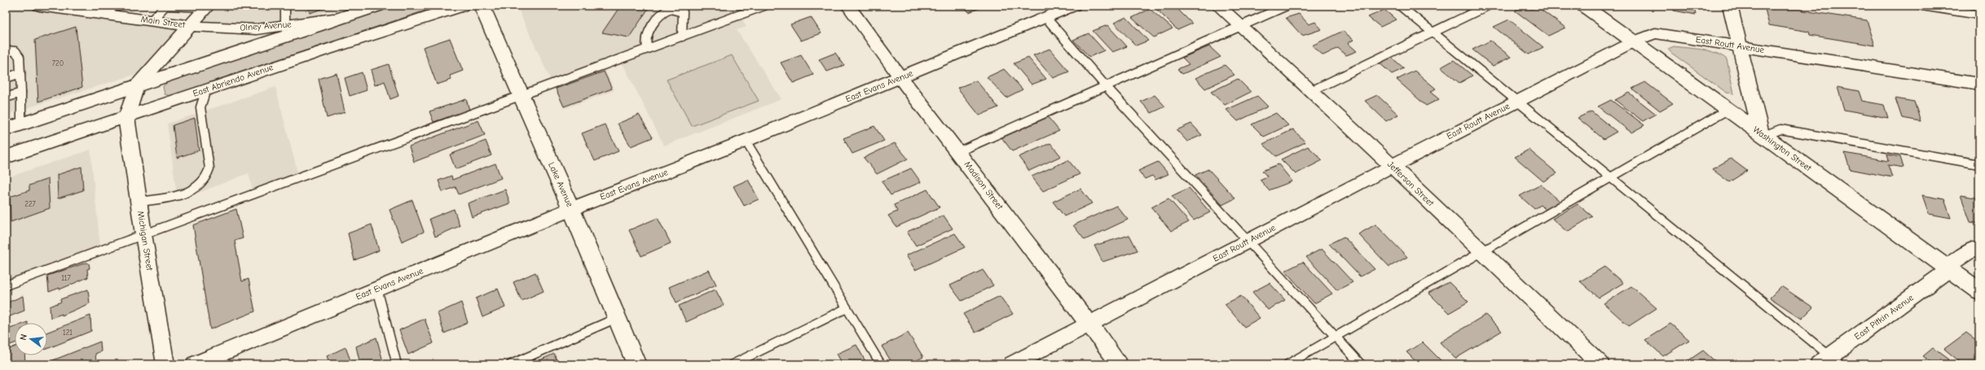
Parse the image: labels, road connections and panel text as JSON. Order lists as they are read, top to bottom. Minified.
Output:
{"streets":{"street":["Main Street","Olney Avenue","East Routt Avenue","East Abriendo Avenue","East Evans Avenue","Washington Street","Jefferson Street","Lake Avenue","Madison Street","Michigan Street","East Pitkin Avenue"]},"crossings":[["Main Street","Olney Avenue"],["East Routt Avenue","Washington Street"],["East Routt Avenue","Jefferson Street"],["East Routt Avenue","Madison Street"],["East Abriendo Avenue","Michigan Street"],["East Evans Avenue","Lake Avenue"],["East Evans Avenue","Madison Street"],["Washington Street","East Pitkin Avenue"]],"house_numbers":["720","227","117","121"],"north":"left"}
